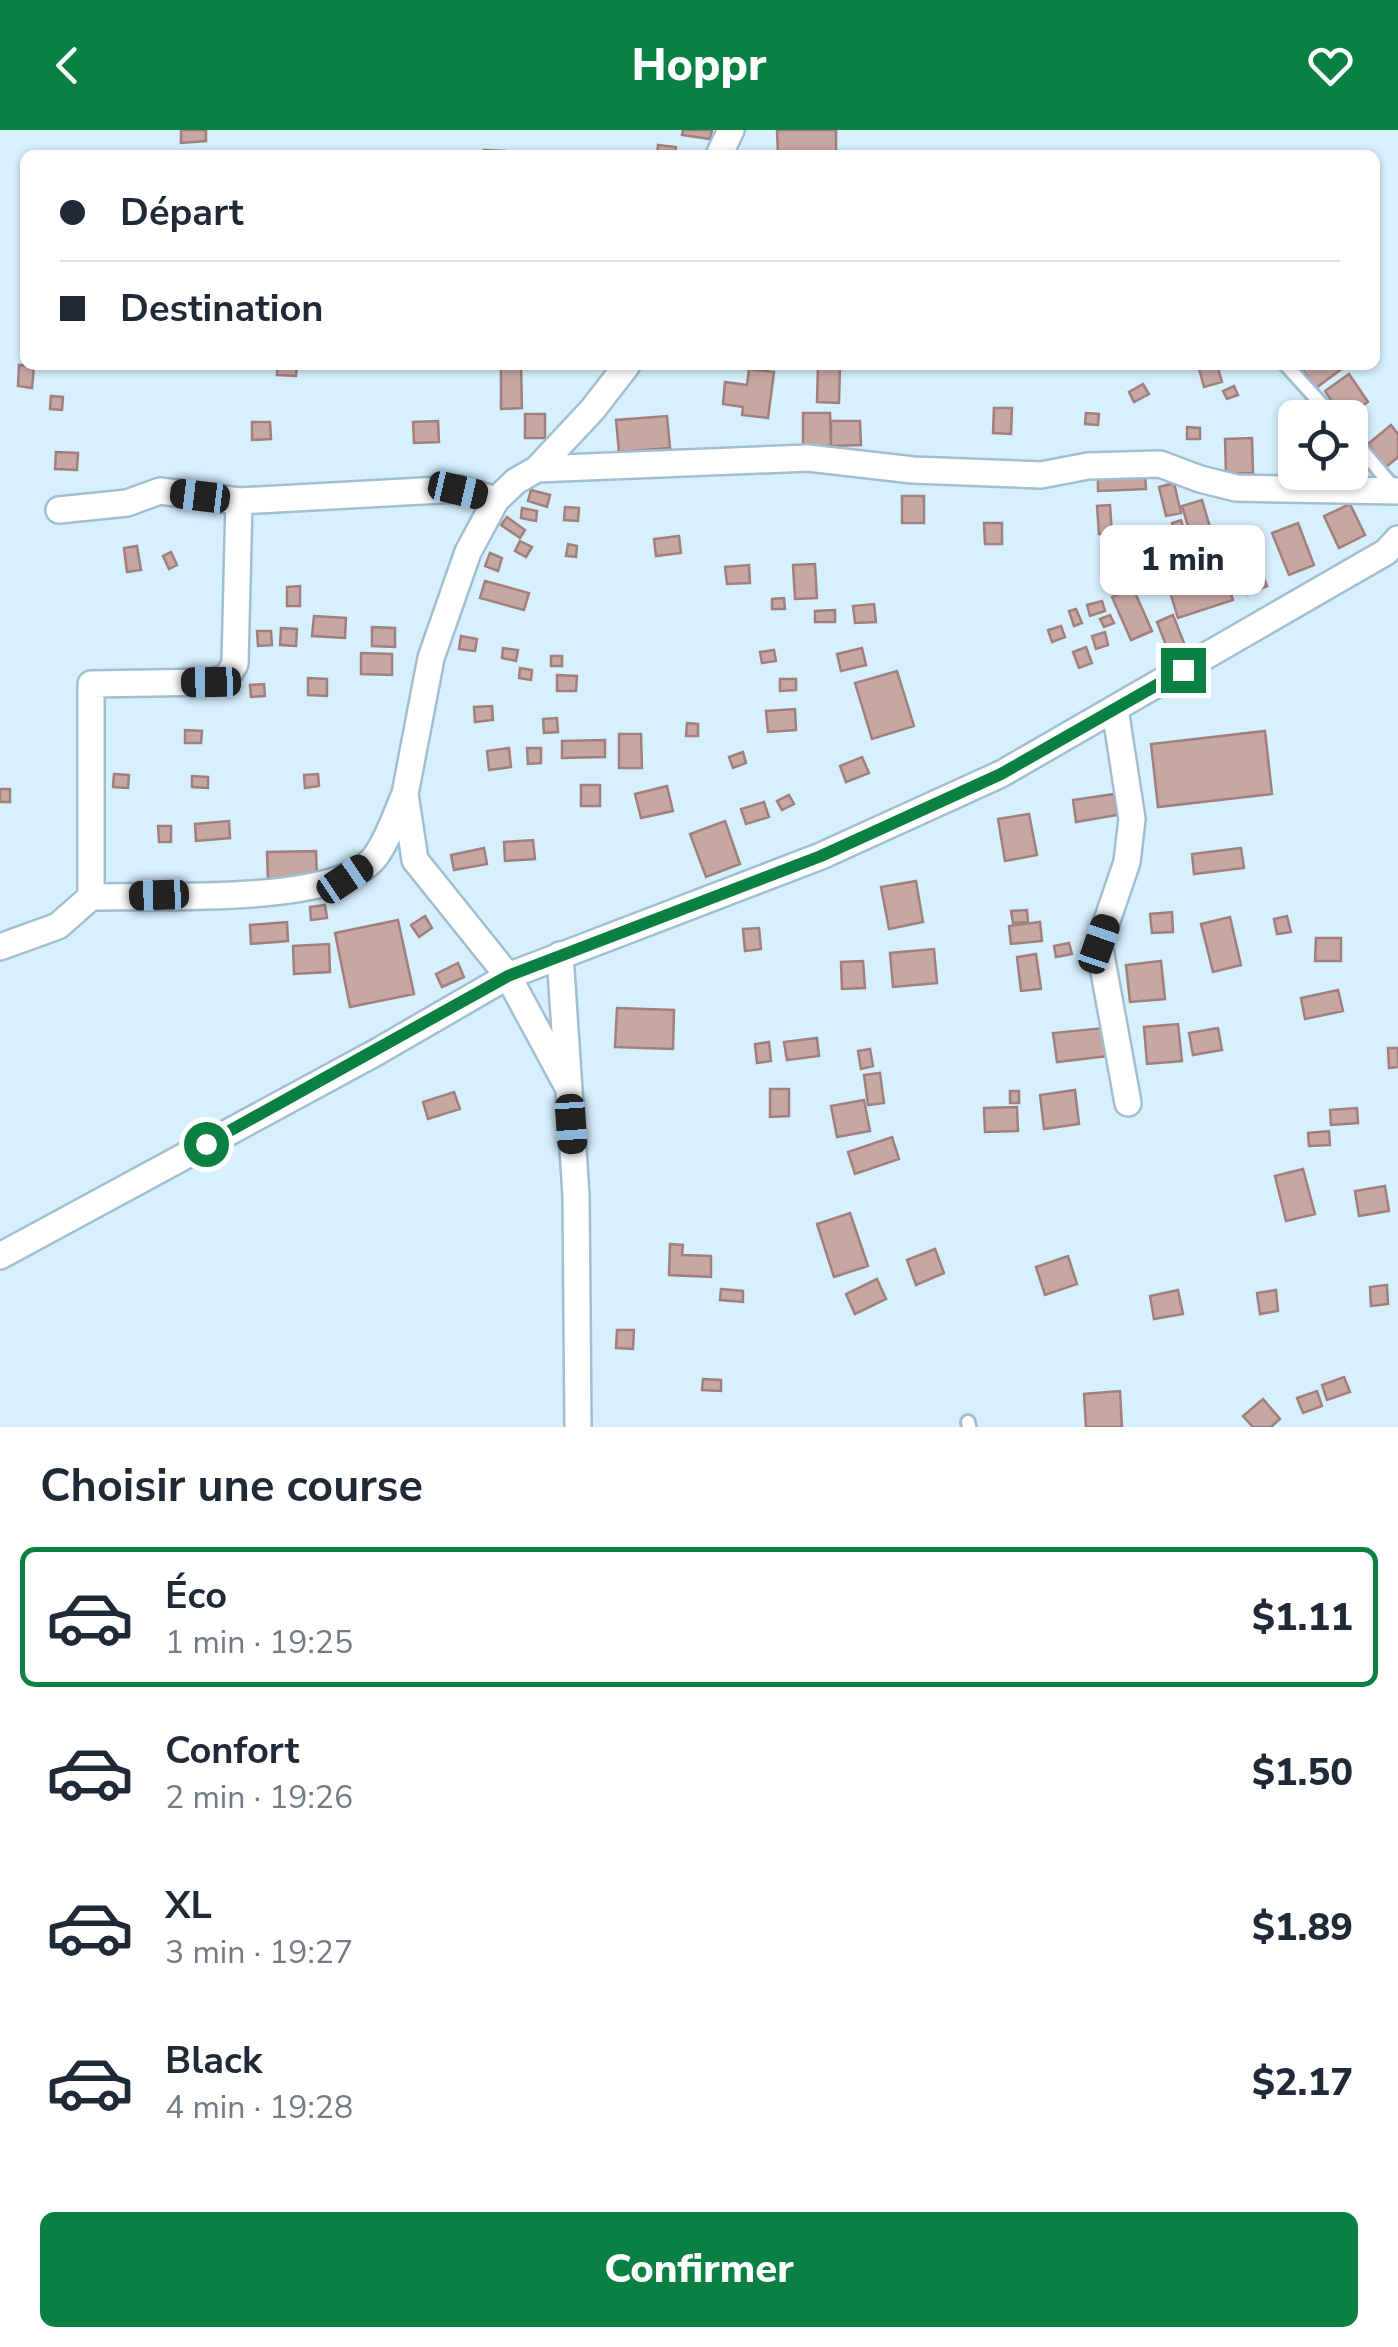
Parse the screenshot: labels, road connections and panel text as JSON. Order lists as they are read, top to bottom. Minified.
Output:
{"page":{"header":"Hoppr","banner":["Départ","Destination"],"bubble":"1 min","heading":"Choisir une course","list":[{"name":"Éco","note":"1 min · 19:25","value":"$1.11"},{"name":"Confort","note":"2 min · 19:26","value":"$1.50"},{"name":"XL","note":"3 min · 19:27","value":"$1.89"},{"name":"Black","note":"4 min · 19:28","value":"$2.17"}],"buttons":"Confirmer"}}
